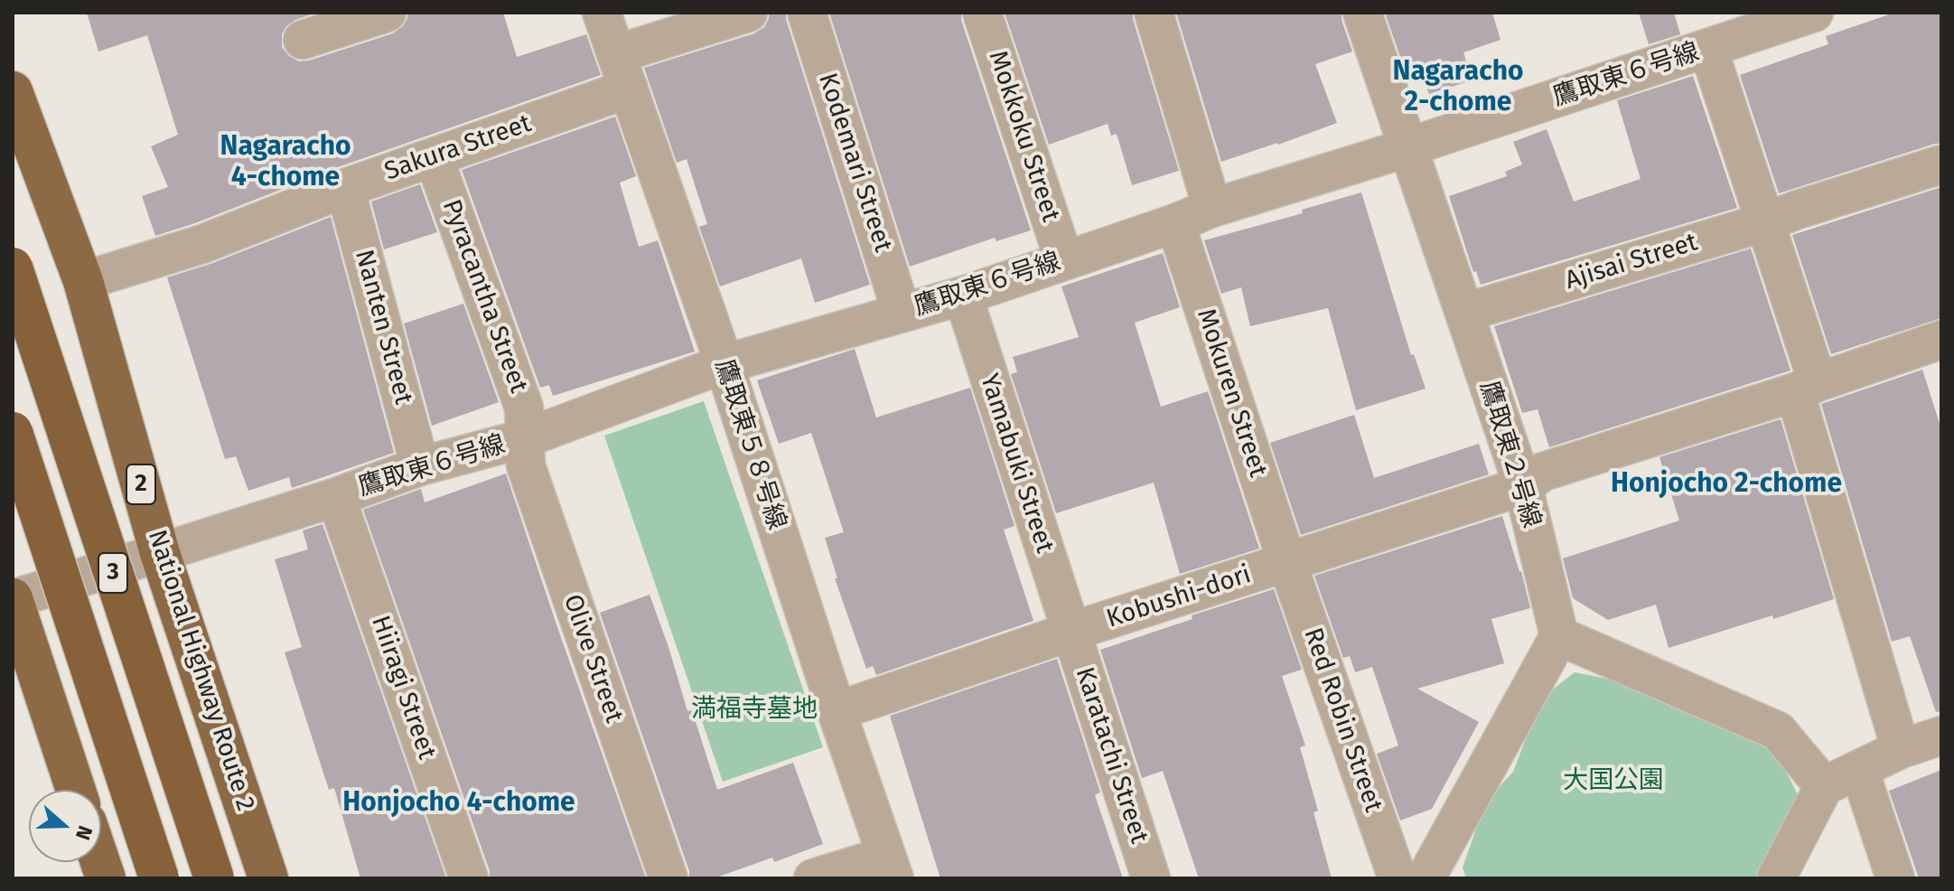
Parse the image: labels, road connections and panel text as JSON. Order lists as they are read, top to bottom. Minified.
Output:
{"streets":{"highway":["2","3","National Highway Route 2"],"street":["鷹取東６号線","Mokkoku Street","Sakura Street","Kodemari Street","Ajisai Street","Pyracantha Street","Nanten Street","Mokuren Street","鷹取東５８号線","鷹取東２号線","Yamabuki Street","Kobushi-dori","Olive Street","Hiiragi Street","Red Robin Street","Karatachi Street"]},"crossings":[["鷹取東６号線","Mokkoku Street"],["鷹取東６号線","Kodemari Street"],["鷹取東６号線","Pyracantha Street"],["鷹取東６号線","Nanten Street"],["鷹取東６号線","Mokuren Street"],["鷹取東６号線","鷹取東５８号線"],["鷹取東６号線","鷹取東２号線"],["鷹取東６号線","Yamabuki Street"],["鷹取東６号線","Olive Street"],["鷹取東６号線","National Highway Route 2"],["鷹取東６号線","Hiiragi Street"],["Sakura Street","Pyracantha Street"],["Sakura Street","Nanten Street"],["Sakura Street","鷹取東５８号線"],["Sakura Street","National Highway Route 2"],["Ajisai Street","鷹取東２号線"],["Pyracantha Street","Olive Street"],["Mokuren Street","Kobushi-dori"],["Mokuren Street","Red Robin Street"],["鷹取東５８号線","Kobushi-dori"],["鷹取東２号線","Kobushi-dori"],["Yamabuki Street","Kobushi-dori"],["Yamabuki Street","Karatachi Street"],["Kobushi-dori","Red Robin Street"],["Kobushi-dori","Karatachi Street"]],"districts":["Nagaracho 2-chome","Nagaracho 4-chome","Honjocho 2-chome","Honjocho 4-chome"],"parks":["満福寺墓地","大国公園"],"north":"right"}
